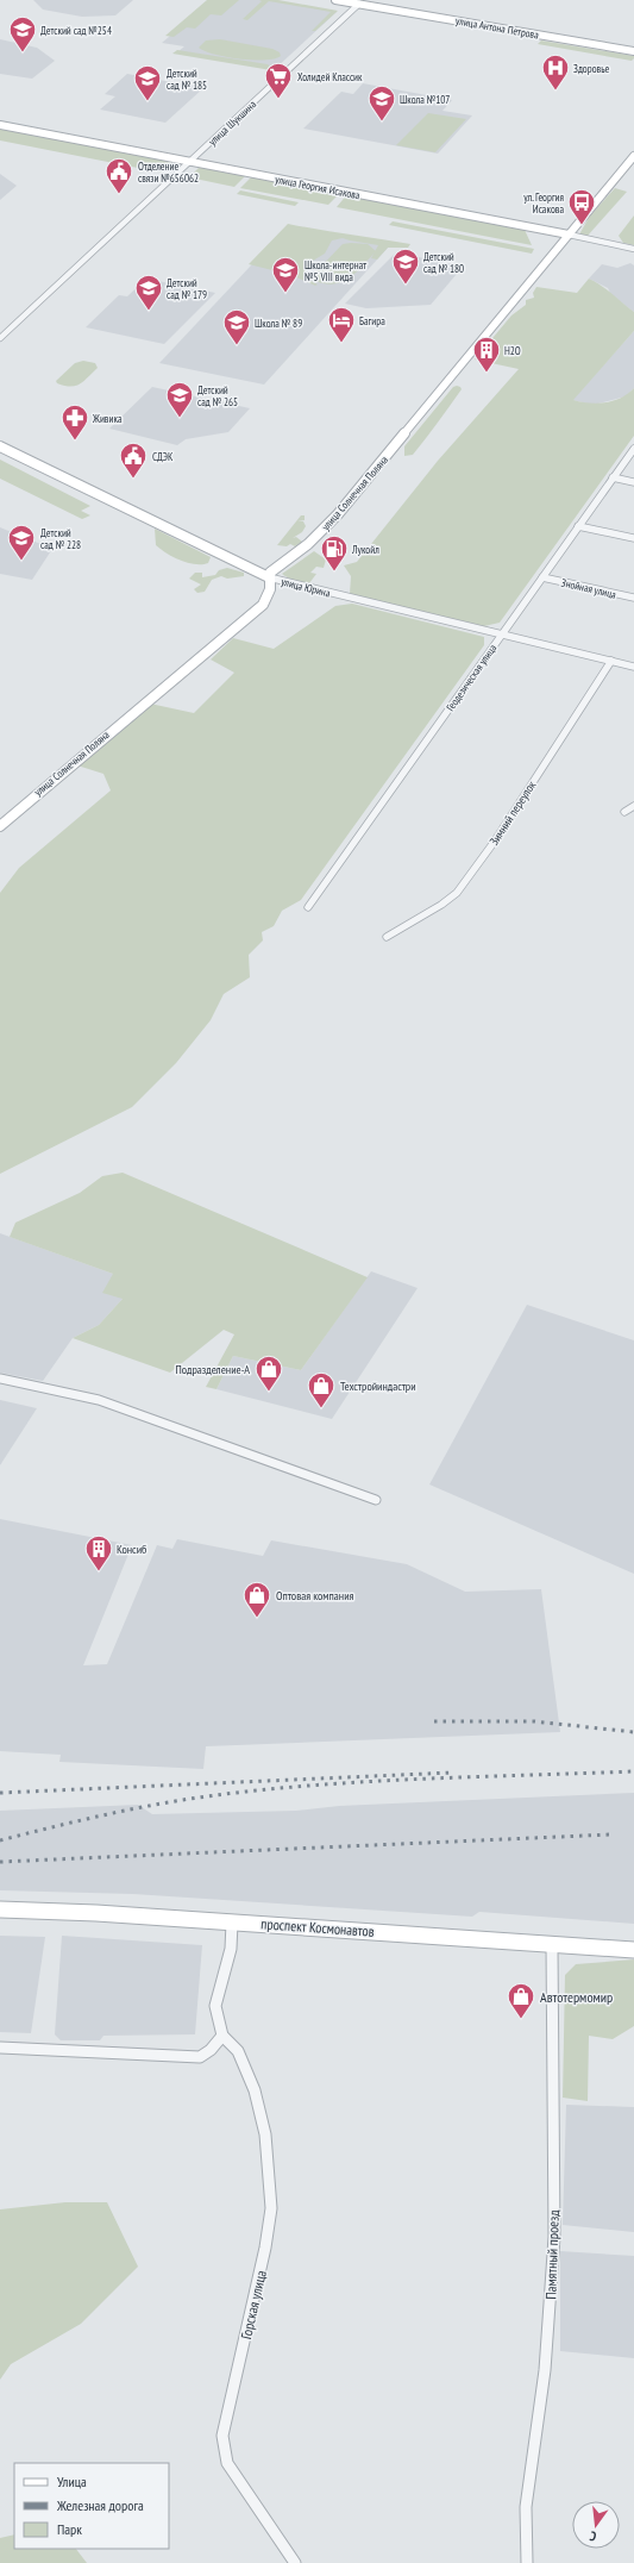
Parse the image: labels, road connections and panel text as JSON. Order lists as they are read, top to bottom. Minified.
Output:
{"streets":{"street":["улица Антона Петрова","улица Шукшина","улица Георгия Исакова","улица Солнечная Поляна","улица Юрина","Знойная улица","Геодезическая улица","Зимний переулок","проспект Космонавтов","Памятный проезд","Горская улица"]},"crossings":[["улица Антона Петрова","улица Шукшина"],["улица Шукшина","улица Георгия Исакова"],["улица Георгия Исакова","улица Солнечная Поляна"],["улица Солнечная Поляна","улица Юрина"],["улица Юрина","Геодезическая улица"],["улица Юрина","Зимний переулок"],["Знойная улица","Геодезическая улица"],["проспект Космонавтов","Памятный проезд"],["проспект Космонавтов","Горская улица"]],"places":{"school or university":["Детский сад №254","Детский сад № 185","Школа №107","Детский сад № 180","Школа-интернат №5 VIII вида","Детский сад № 179","Школа № 89","Детский сад № 265","Детский сад № 228"],"hospital":["Здоровье"],"supermarket":["Холидей Классик"],"public building":["Отделение связи №656062","СДЭК"],"bus stop":["ул. Георгия Исакова"],"hotel":["Багира"],"building":["H2O","Консиб"],"pharmacy":["Живика"],"fuel station":["Лукойл"],"shop":["Подразделение-А","Техстройиндастри","Оптовая компания","Автотермомир"]},"legend":["Улица","Железная дорога","Парк"],"north":"bottom"}
